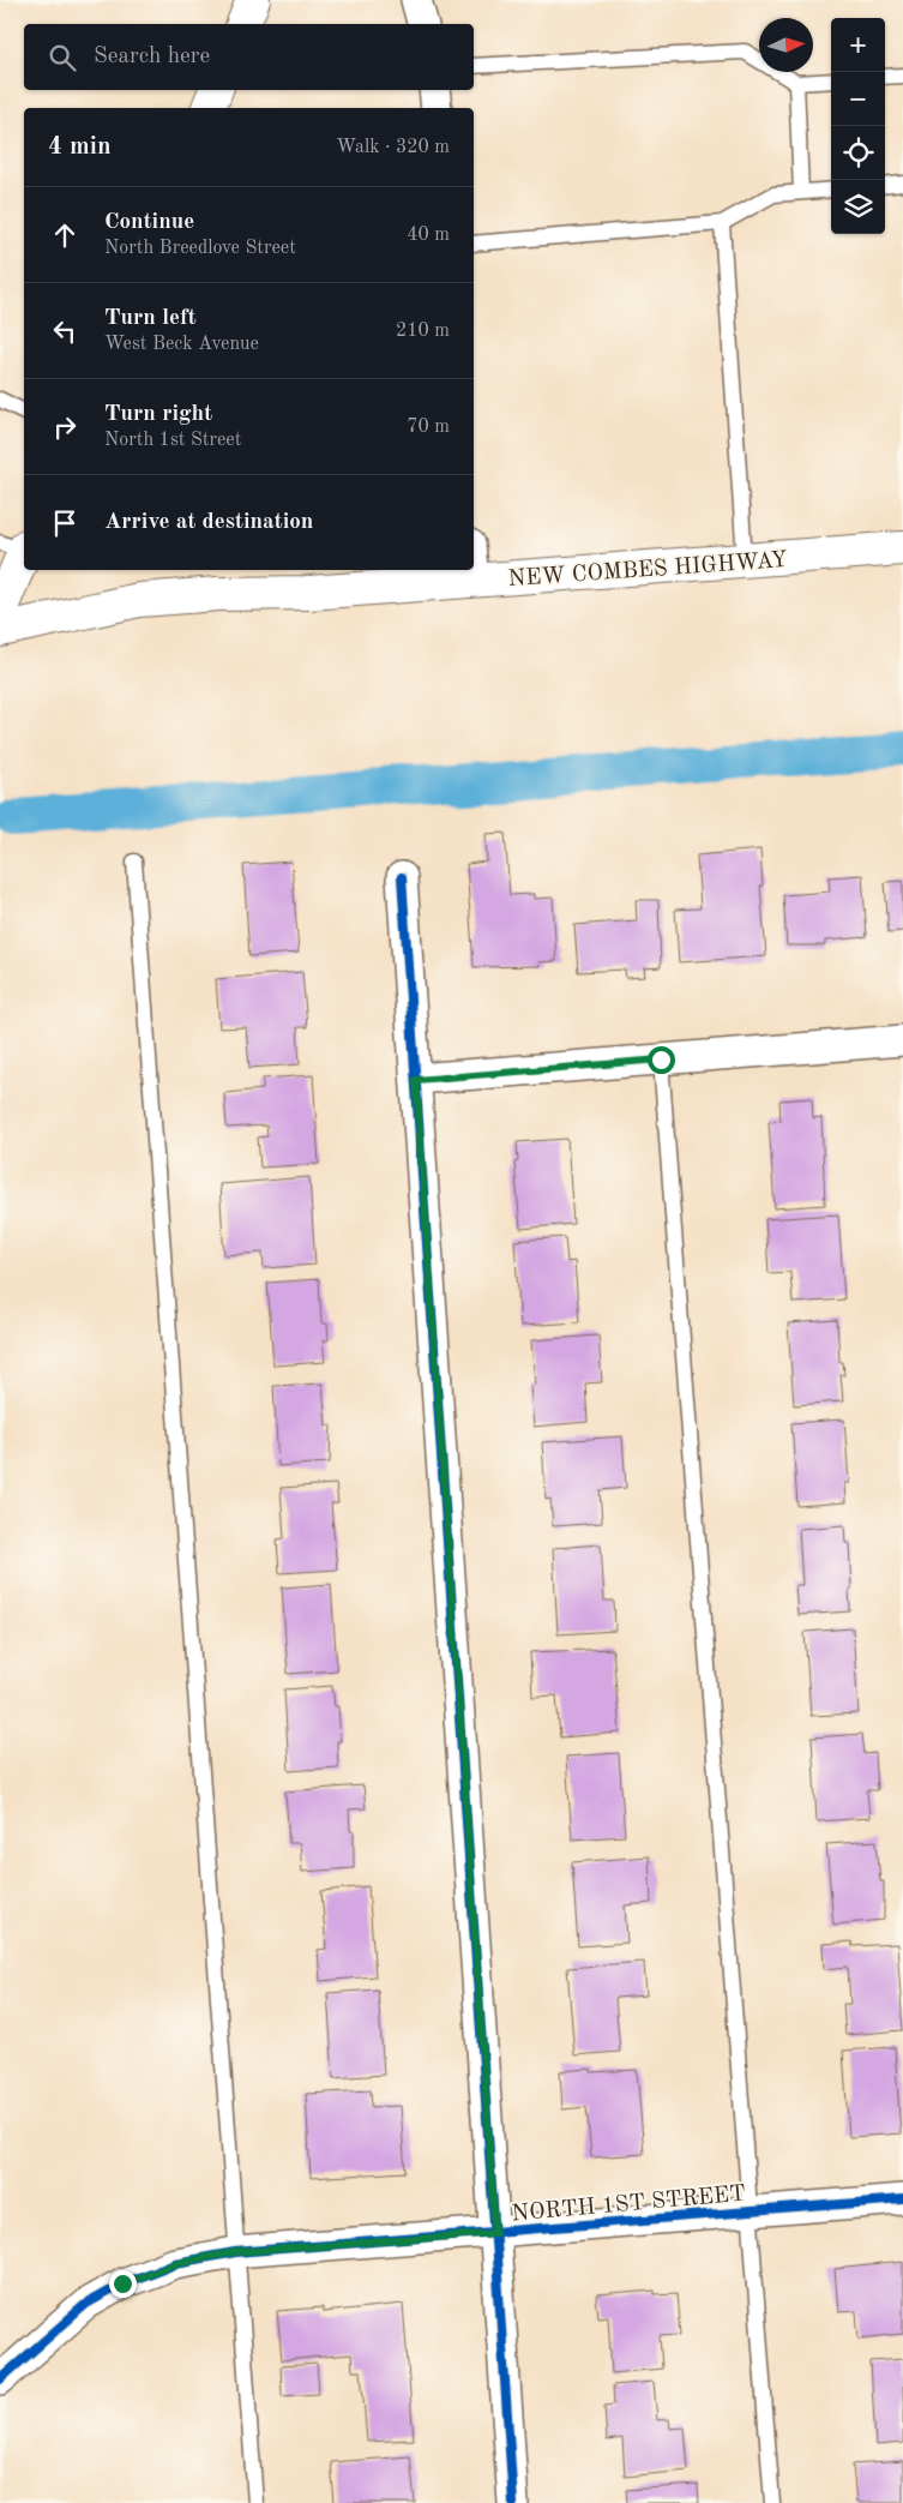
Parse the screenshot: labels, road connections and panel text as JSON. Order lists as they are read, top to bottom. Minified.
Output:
{"streets":{"street":["NEW COMBES HIGHWAY","NORTH 1ST STREET"]},"north":"right","page":{"map_buttons":["+","−"],"search":"Search here","heading":["4 min","Walk · 320 m"],"list":[["Continue","North Breedlove Street","40 m"],["Turn left","West Beck Avenue","210 m"],["Turn right","North 1st Street","70 m"],"Arrive at destination"]}}
